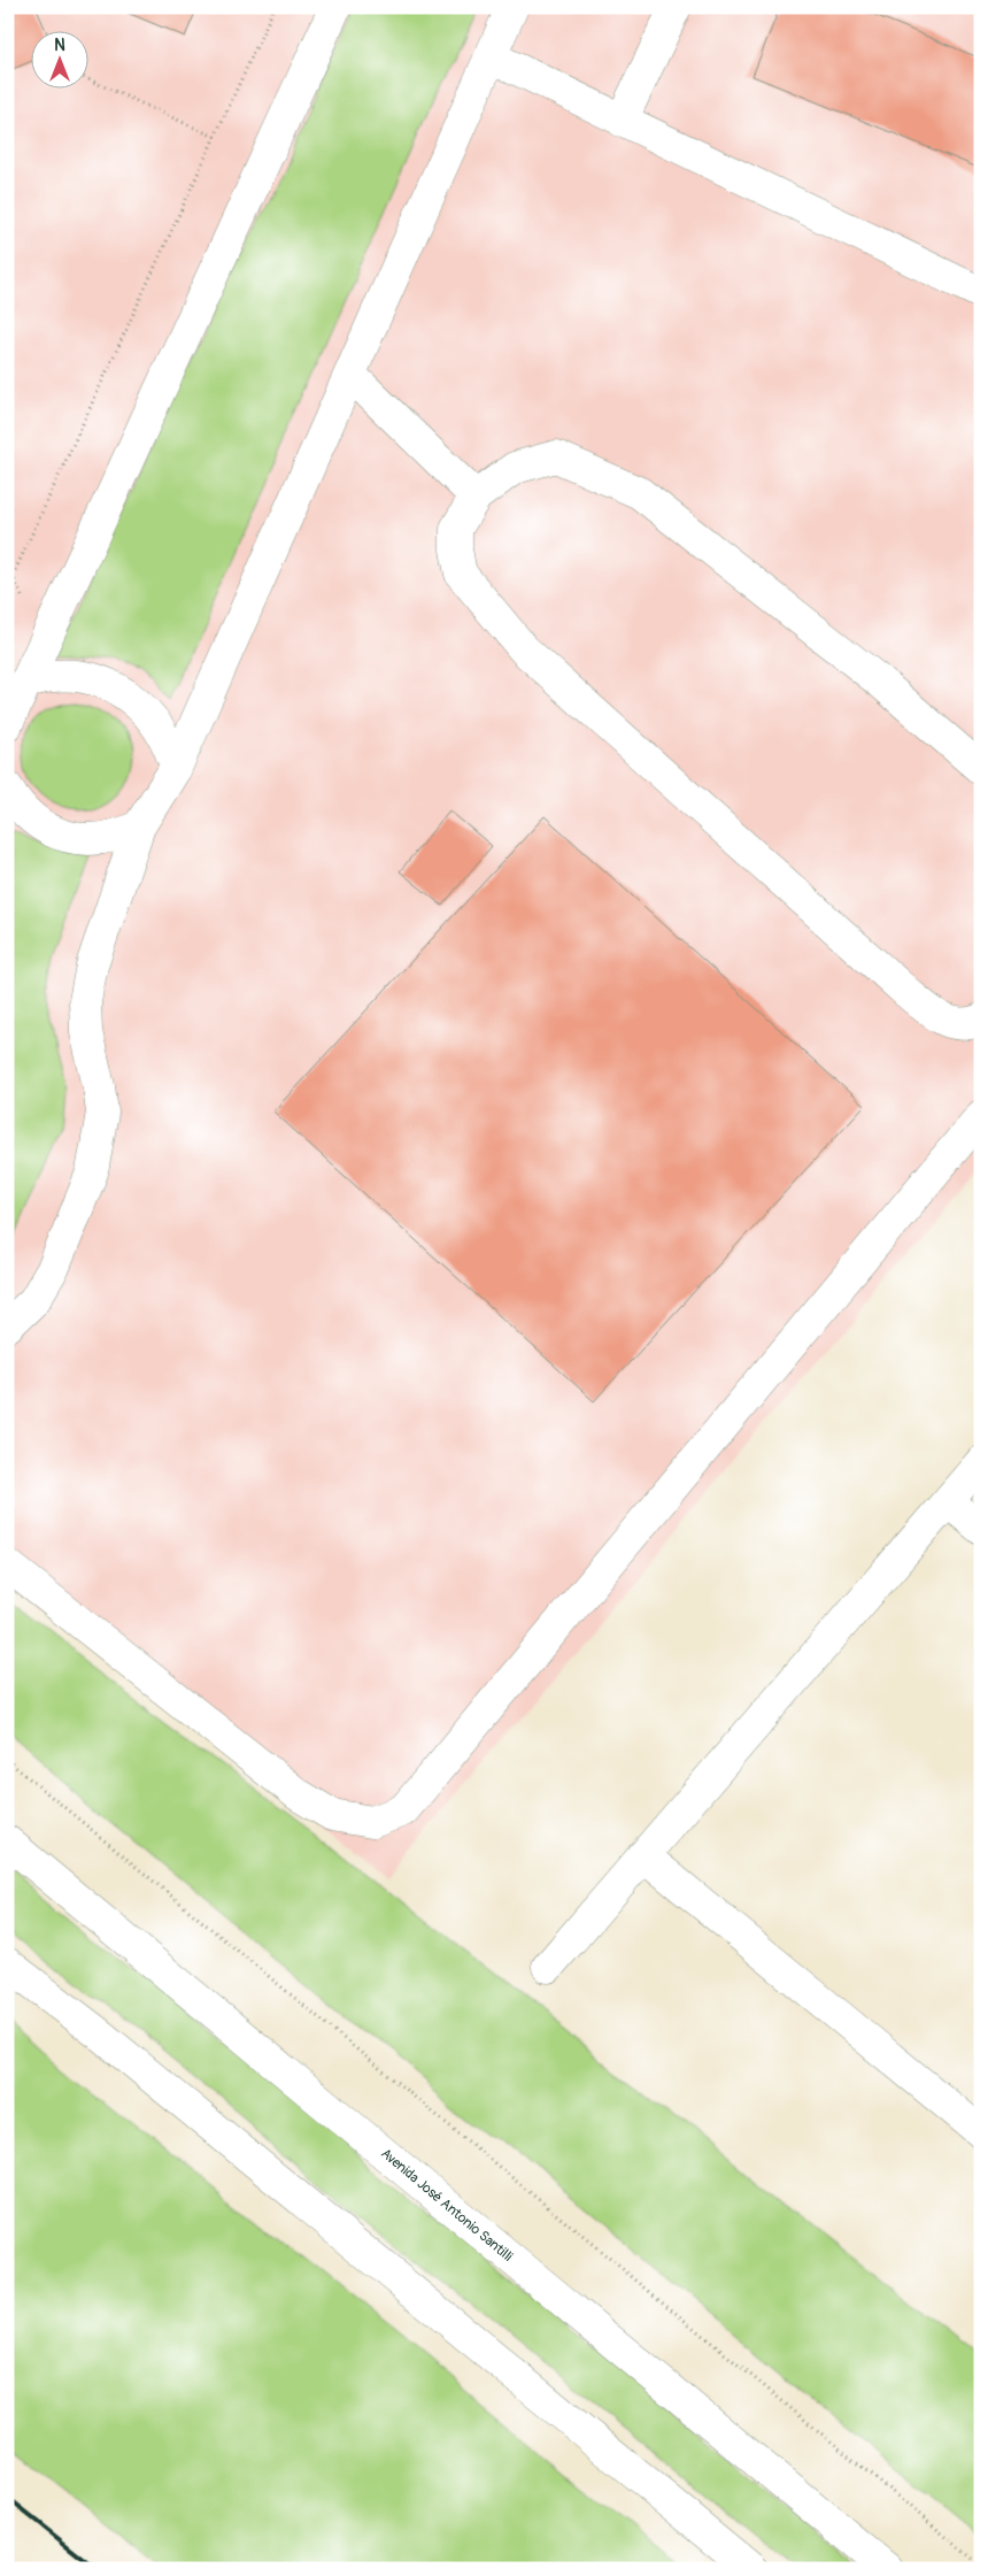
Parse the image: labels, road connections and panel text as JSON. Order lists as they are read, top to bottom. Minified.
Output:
{"streets":{"street":["Avenida José Antonio Santilli"]},"north":"top"}
